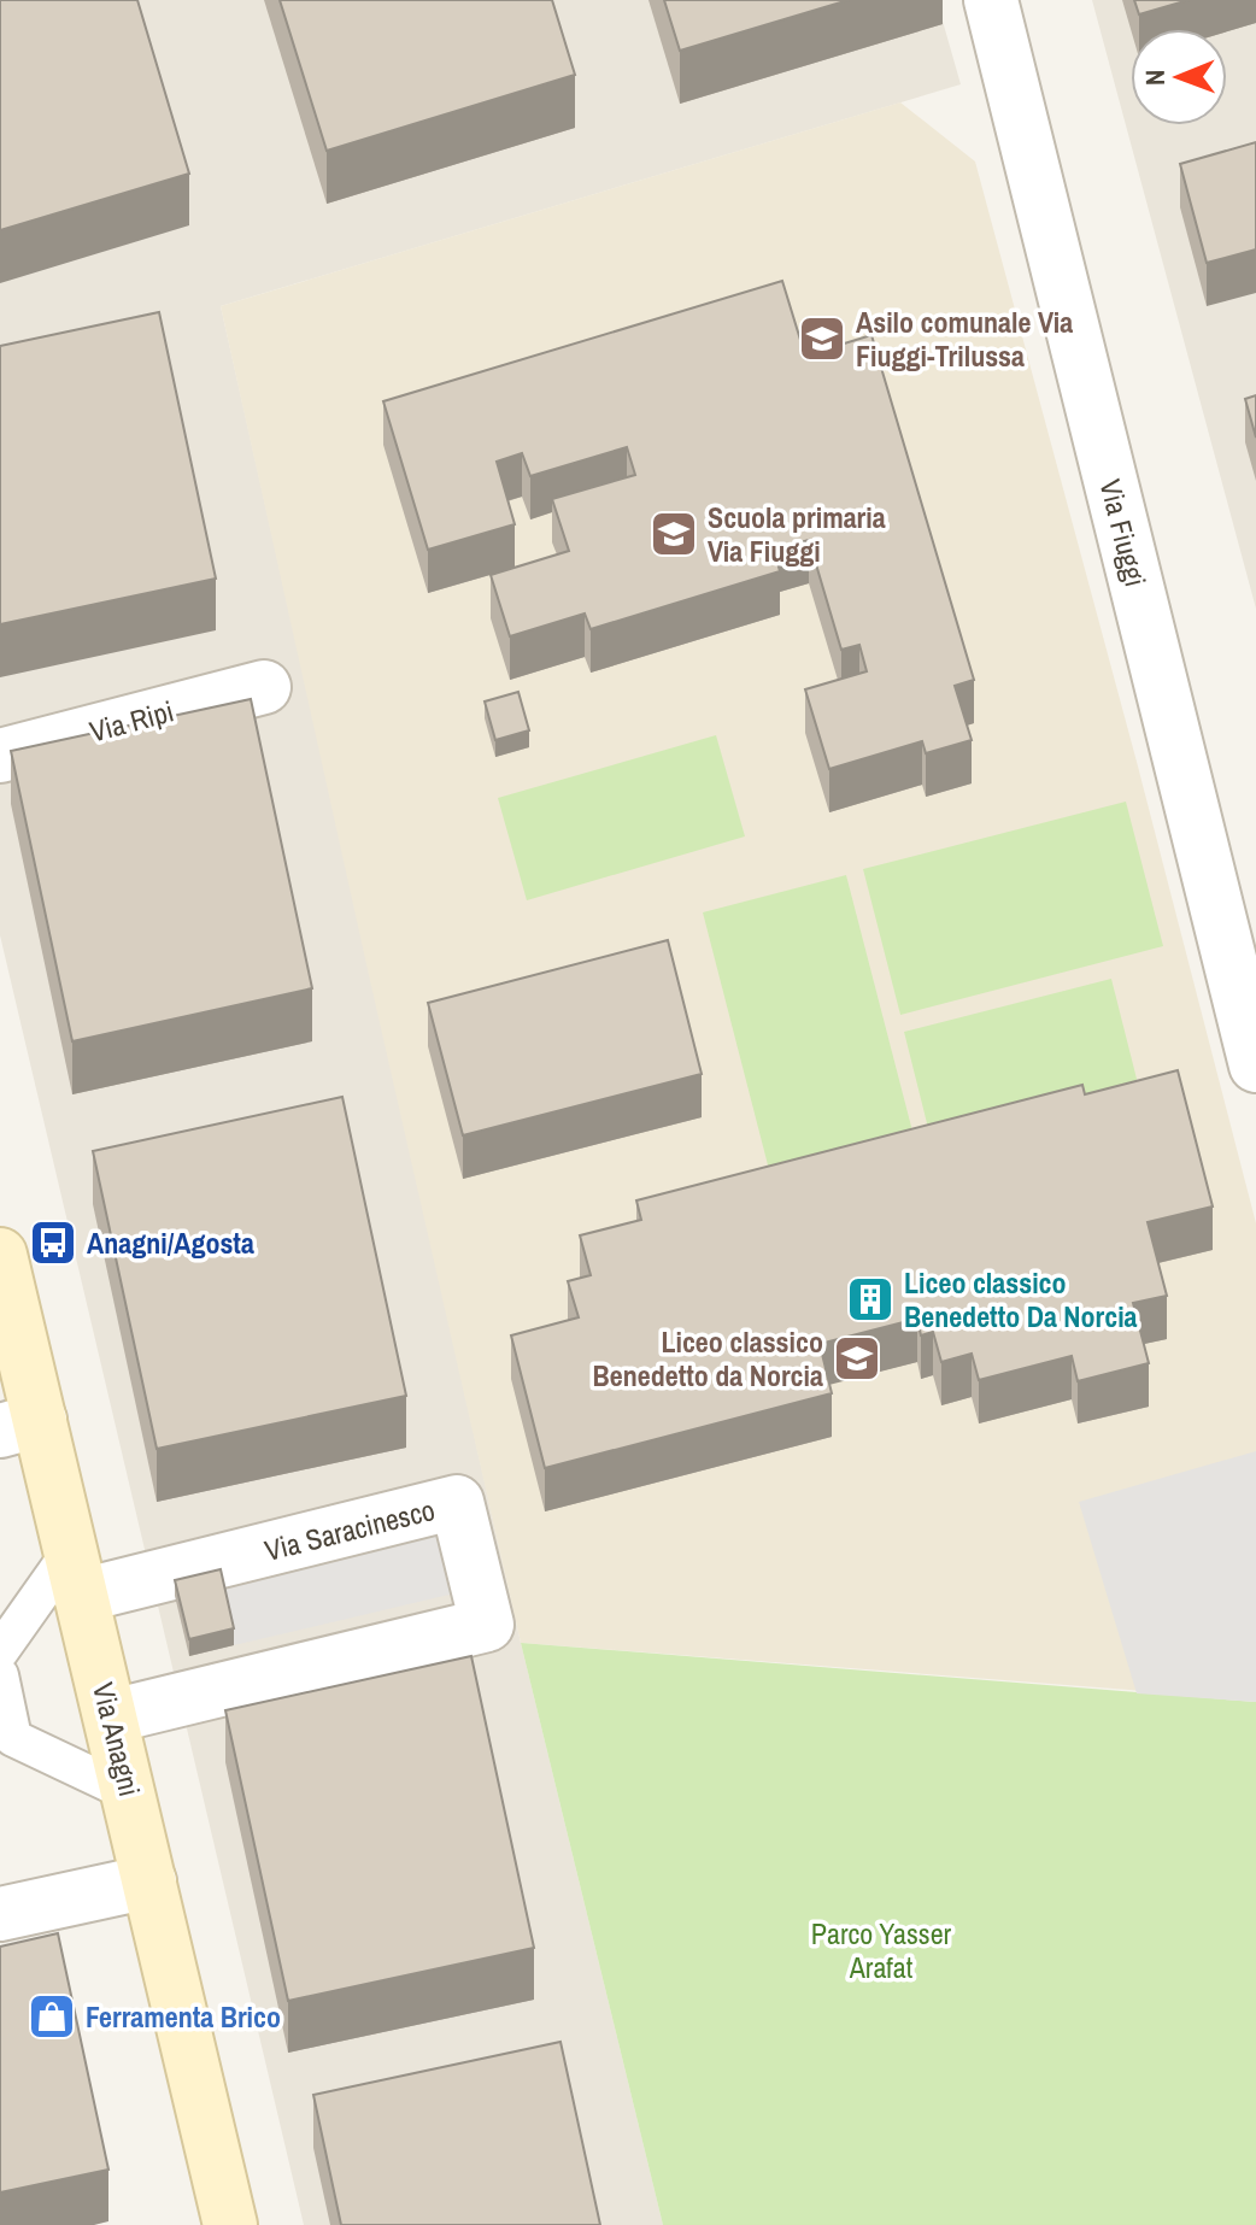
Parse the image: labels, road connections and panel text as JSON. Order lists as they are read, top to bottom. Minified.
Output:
{"streets":{"street":["Via Fiuggi","Via Ripi","Via Saracinesco","Via Anagni"]},"crossings":[["Via Saracinesco","Via Anagni"]],"parks":["Parco Yasser Arafat"],"places":{"school or university":["Asilo comunale Via Fiuggi-Trilussa","Scuola primaria Via Fiuggi","Liceo classico Benedetto da Norcia"],"bus stop":["Anagni/Agosta"],"building":["Liceo classico Benedetto Da Norcia"],"shop":["Ferramenta Brico"]},"north":"left"}
